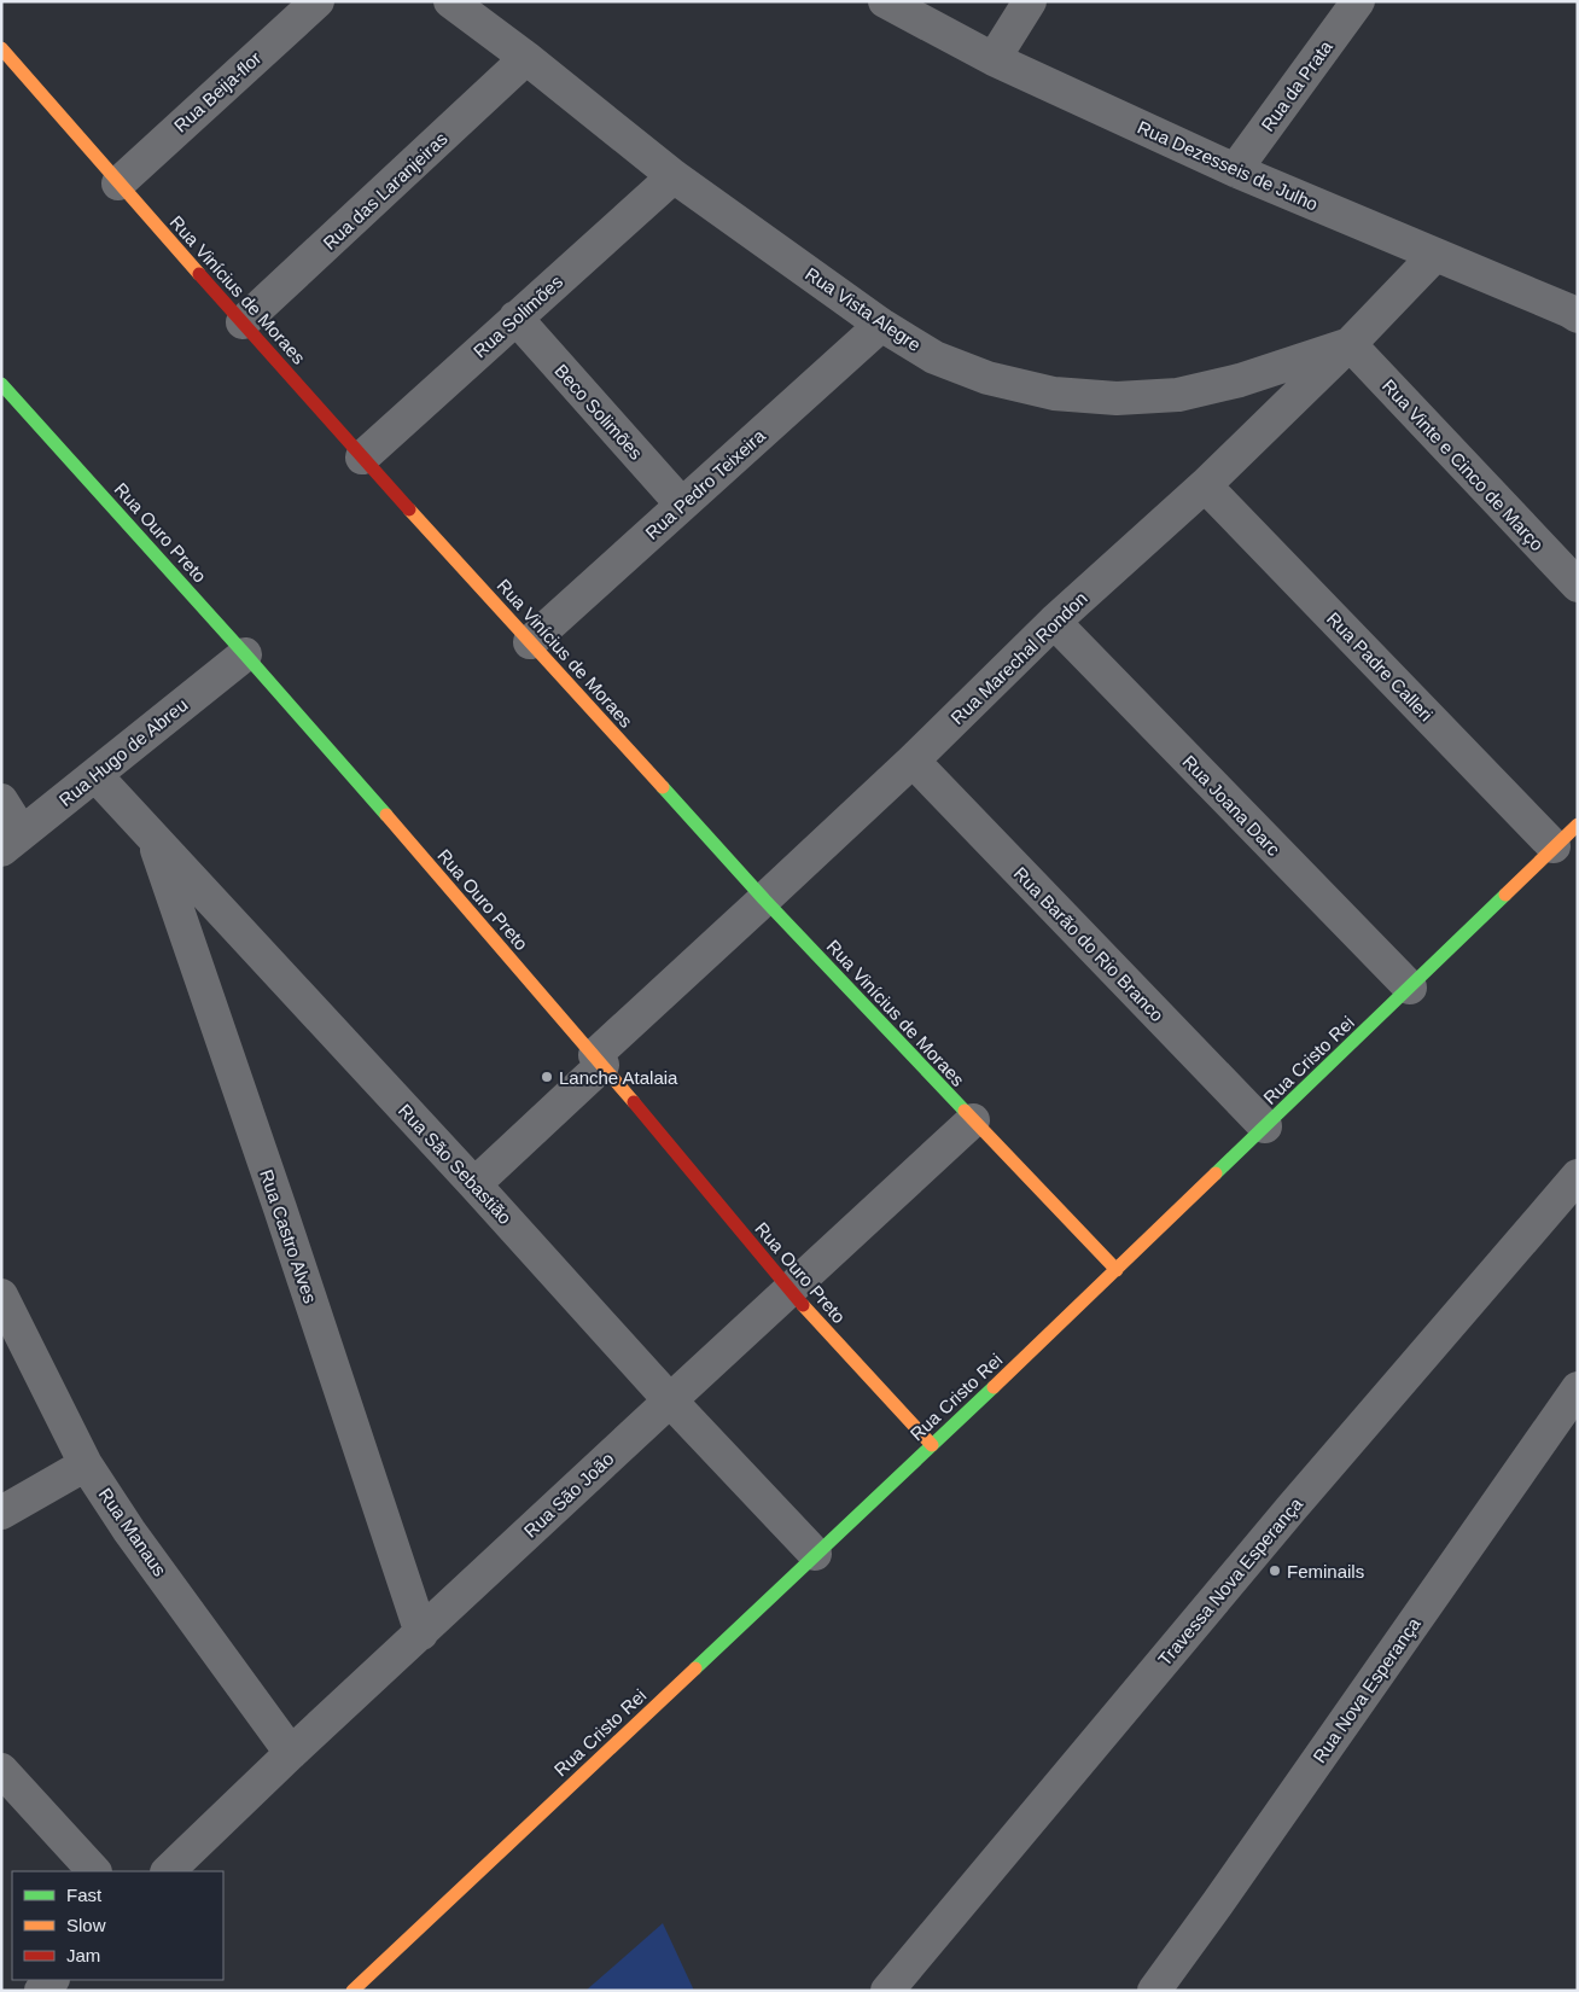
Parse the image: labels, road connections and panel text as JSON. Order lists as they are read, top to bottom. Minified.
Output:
{"streets":{"street":["Rua da Prata","Rua Beija-flor","Rua Dezesseis de Julho","Rua das Laranjeiras","Rua Vinícius de Moraes","Rua Vista Alegre","Rua Solimões","Beco Solimões","Rua Vinte e Cinco de Março","Rua Pedro Teixeira","Rua Ouro Preto","Rua Marechal Rondon","Rua Padre Calleri","Rua Hugo de Abreu","Rua Joana Darc","Rua Barão do Rio Branco","Rua Cristo Rei","Rua São Sebastião","Rua Castro Alves","Rua São João","Rua Manaus","Travessa Nova Esperança","Rua Nova Esperança"]},"crossings":[["Rua da Prata","Rua Dezesseis de Julho"],["Rua Beija-flor","Rua Vinícius de Moraes"],["Rua Dezesseis de Julho","Rua Marechal Rondon"],["Rua das Laranjeiras","Rua Vinícius de Moraes"],["Rua das Laranjeiras","Rua Vista Alegre"],["Rua Vinícius de Moraes","Rua Solimões"],["Rua Vinícius de Moraes","Rua Pedro Teixeira"],["Rua Vinícius de Moraes","Rua Marechal Rondon"],["Rua Vinícius de Moraes","Rua Cristo Rei"],["Rua Vinícius de Moraes","Rua São João"],["Rua Vista Alegre","Rua Solimões"],["Rua Vista Alegre","Rua Vinte e Cinco de Março"],["Rua Vista Alegre","Rua Pedro Teixeira"],["Rua Vista Alegre","Rua Marechal Rondon"],["Rua Solimões","Beco Solimões"],["Beco Solimões","Rua Pedro Teixeira"],["Rua Vinte e Cinco de Março","Rua Marechal Rondon"],["Rua Ouro Preto","Rua Marechal Rondon"],["Rua Ouro Preto","Rua Hugo de Abreu"],["Rua Ouro Preto","Rua Cristo Rei"],["Rua Ouro Preto","Rua São João"],["Rua Marechal Rondon","Rua Padre Calleri"],["Rua Marechal Rondon","Rua Joana Darc"],["Rua Marechal Rondon","Rua Barão do Rio Branco"],["Rua Marechal Rondon","Rua São Sebastião"],["Rua Padre Calleri","Rua Cristo Rei"],["Rua Hugo de Abreu","Rua São Sebastião"],["Rua Joana Darc","Rua Cristo Rei"],["Rua Barão do Rio Branco","Rua Cristo Rei"],["Rua Cristo Rei","Rua São Sebastião"],["Rua São Sebastião","Rua Castro Alves"],["Rua São Sebastião","Rua São João"],["Rua Castro Alves","Rua São João"],["Rua São João","Rua Manaus"]],"places":["Lanche Atalaia","Feminails"],"legend":["Fast","Slow","Jam"]}
